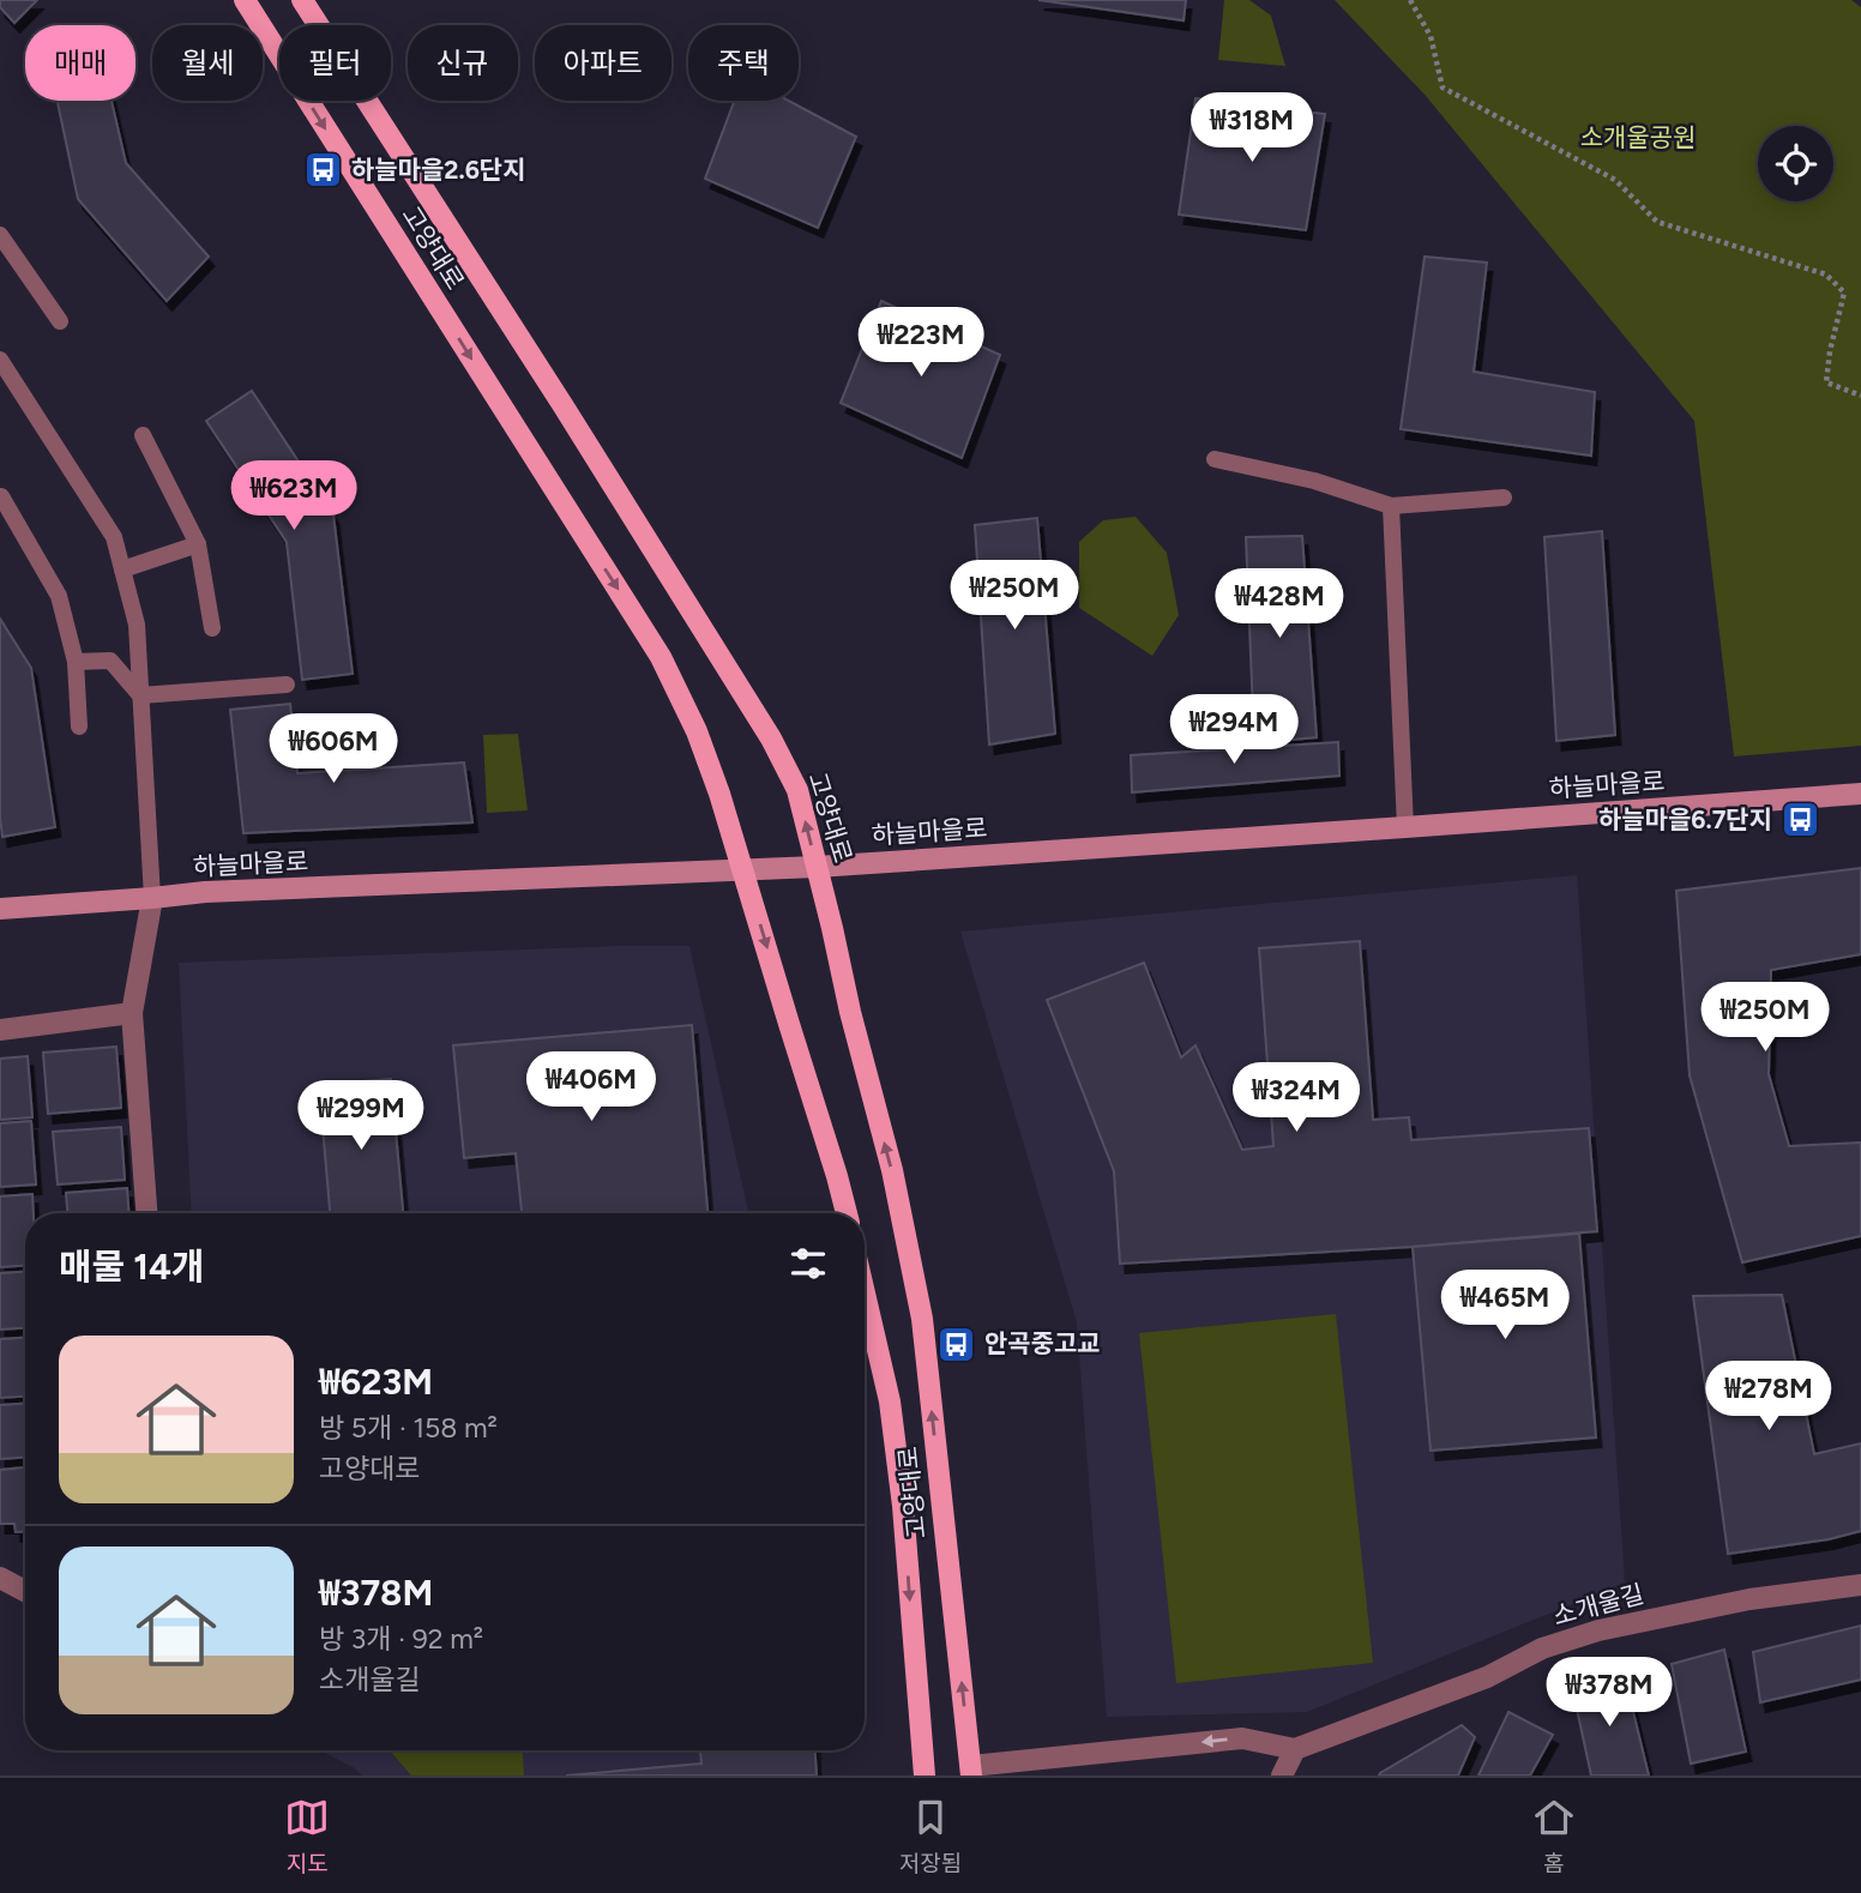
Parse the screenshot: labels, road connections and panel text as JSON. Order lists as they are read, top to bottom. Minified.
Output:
{"streets":{"main road":["고양대로","하늘마을로"],"street":["소개울길"]},"crossings":[["고양대로","하늘마을로"]],"parks":["소개울공원"],"places":{"bus stop":["하늘마을2.6단지","하늘마을6.7단지","안곡중고교"]},"page":{"chip":["매매","월세","필터","신규","아파트","주택"],"price":["₩318M","₩223M","₩623M","₩250M","₩428M","₩294M","₩606M","₩250M","₩406M","₩324M","₩299M","₩465M","₩278M","₩378M"],"heading":"매물 14개","list":[{"name":"₩623M","note":"방 5개 · 158 m² · 고양대로"},{"name":"₩378M","note":"방 3개 · 92 m² · 소개울길"}],"tabs":["지도","저장됨","홈"]}}
